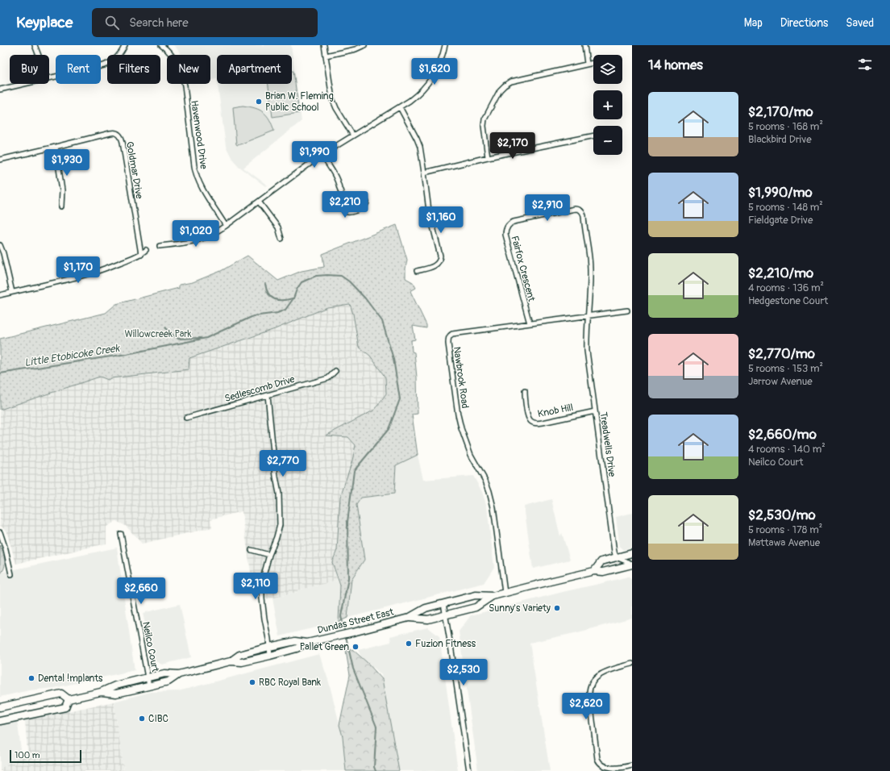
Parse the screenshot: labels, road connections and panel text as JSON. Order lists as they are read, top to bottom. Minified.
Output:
{"streets":{"main road":["Dundas Street East"],"street":["Havenwood Drive","Goldmar Drive","Fairfox Crescent","Nawbrook Road","Sedlescomb Drive","Knob Hill","Treadwells Drive","Neilco Court"]},"crossings":[["Fairfox Crescent","Nawbrook Road"],["Fairfox Crescent","Treadwells Drive"],["Nawbrook Road","Treadwells Drive"],["Nawbrook Road","Dundas Street East"],["Knob Hill","Treadwells Drive"],["Dundas Street East","Neilco Court"]],"water":["Little Etobicoke Creek"],"parks":["Willowcreek Park"],"places":["Brian W. Fleming Public School","Sunny's Variety","Fuzion Fitness","Pallet Green","Dental !mplants","RBC Royal Bank","CIBC"],"scale_bar":"100 m","page":{"header":"Keyplace","search":"Search here","nav":["Map","Directions","Saved"],"heading":"14 homes","map_buttons":["+","−"],"chip":["Buy","Rent","Filters","New","Apartment"],"price":["$1,620","$2,170","$1,990","$1,930","$2,210","$2,910","$1,160","$1,020","$1,170","$2,770","$2,110","$2,660","$2,530","$2,620"],"list":[{"name":"$2,170/mo","note":"5 rooms · 168 m² · Blackbird Drive"},{"name":"$1,990/mo","note":"5 rooms · 148 m² · Fieldgate Drive"},{"name":"$2,210/mo","note":"4 rooms · 136 m² · Hedgestone Court"},{"name":"$2,770/mo","note":"5 rooms · 153 m² · Jarrow Avenue"},{"name":"$2,660/mo","note":"4 rooms · 140 m² · Neilco Court"},{"name":"$2,530/mo","note":"5 rooms · 178 m² · Mattawa Avenue"}],"scale":"100 m"}}
